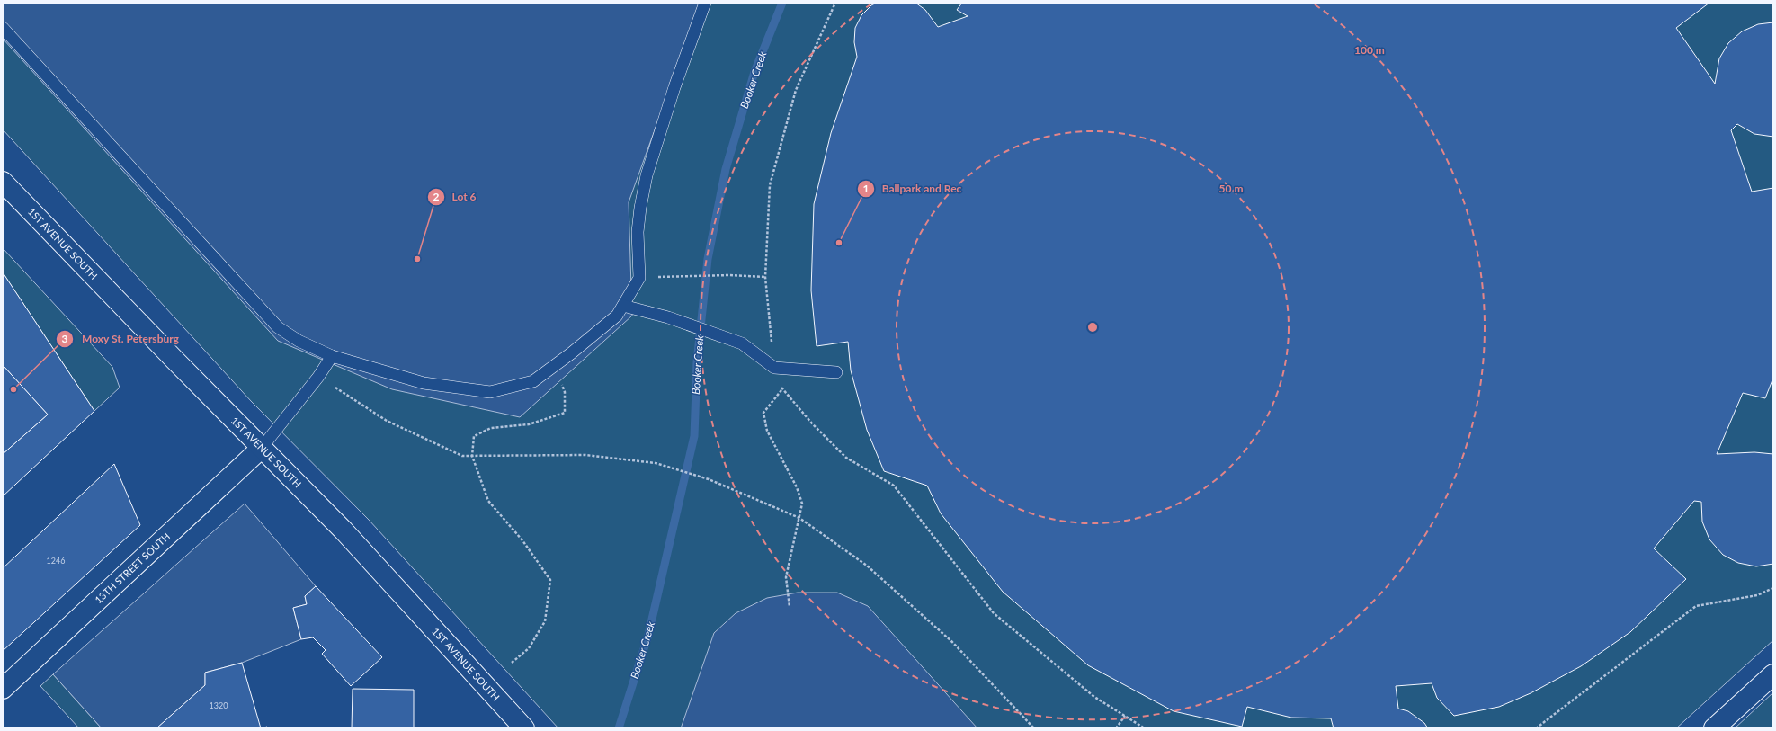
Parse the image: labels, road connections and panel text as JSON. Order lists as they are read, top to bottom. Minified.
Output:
{"streets":{"main road":["1ST AVENUE SOUTH","13TH STREET SOUTH"]},"crossings":[["1ST AVENUE SOUTH","13TH STREET SOUTH"]],"water":["Booker Creek"],"places":["Ballpark and Rec","Lot 6","Moxy St. Petersburg"],"house_numbers":["1246","1320"],"rings":["100 m","50 m"]}
